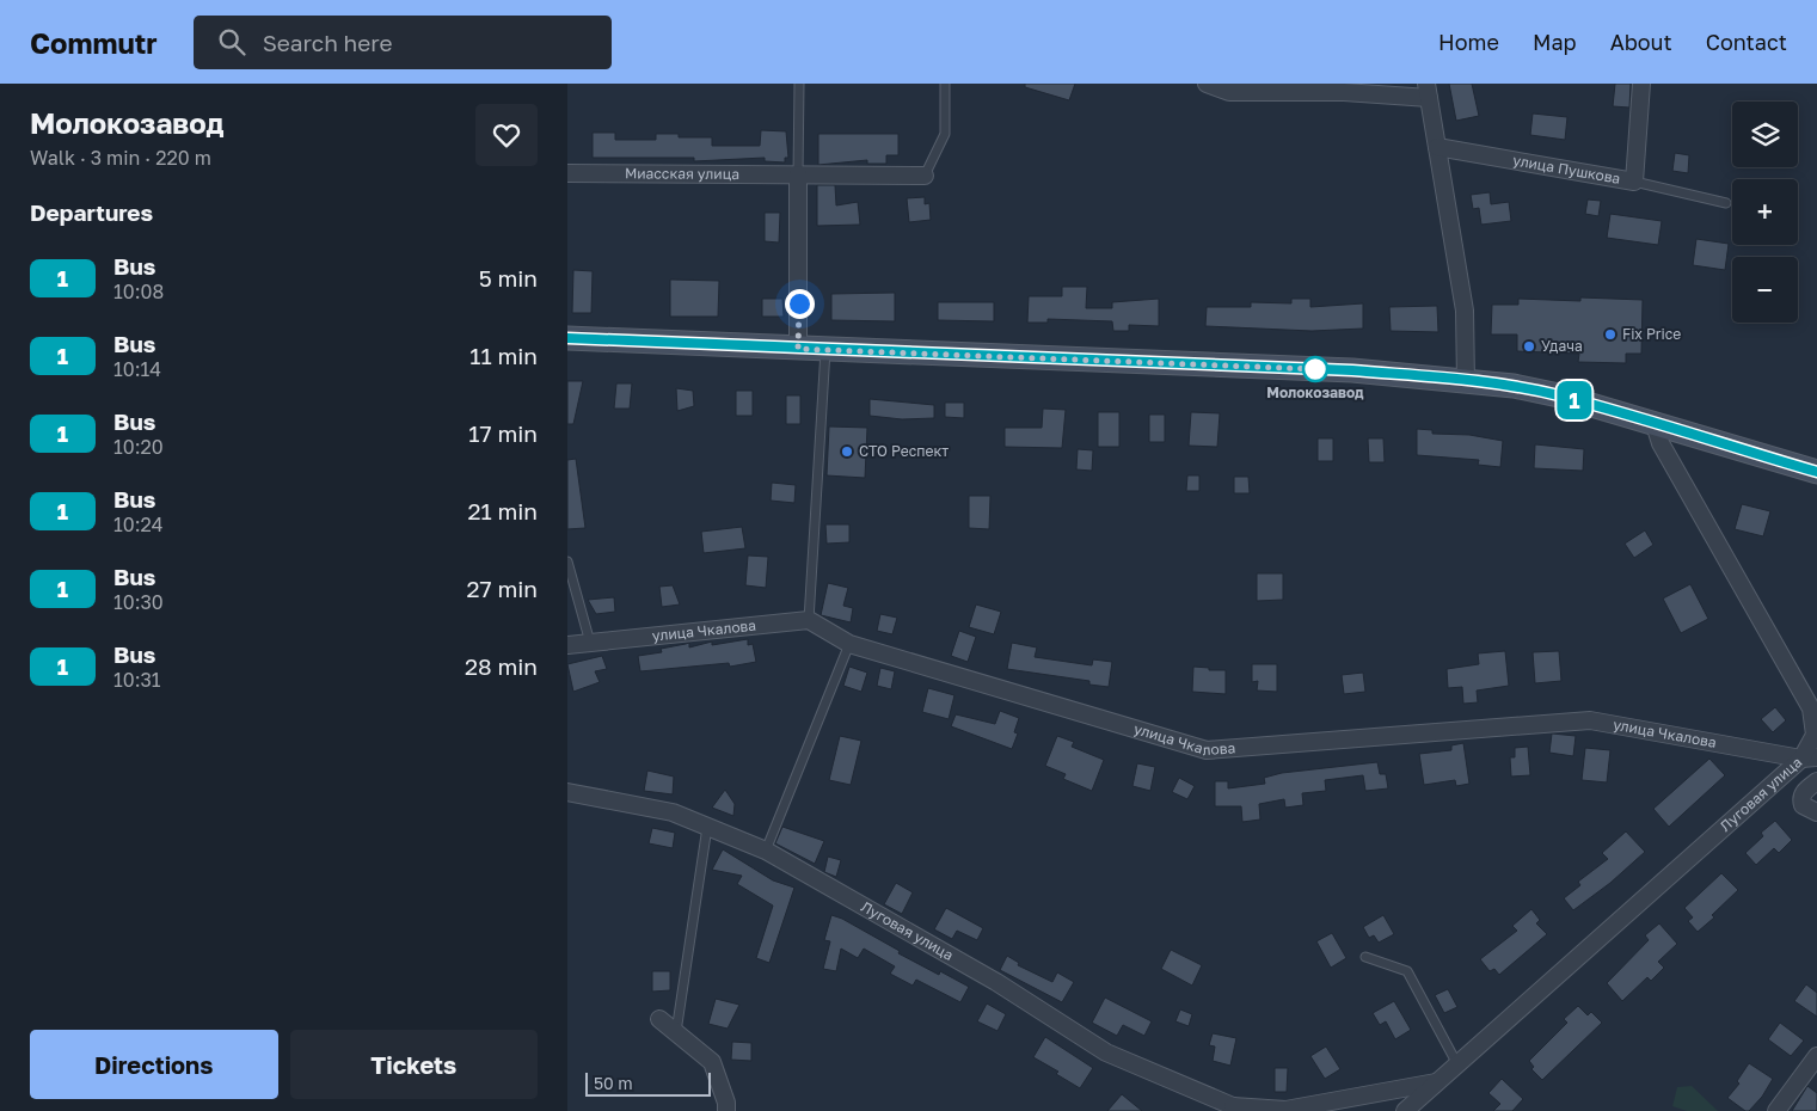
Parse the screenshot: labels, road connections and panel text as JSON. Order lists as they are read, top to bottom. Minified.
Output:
{"streets":{"street":["улица Пушкова","Миасская улица","улица Чкалова","Луговая улица"]},"crossings":[["улица Чкалова","Луговая улица"]],"places":["Fix Price","Удача","Молокозавод","СТО Респект"],"lines":["bus line 1"],"scale_bar":"50 m","page":{"header":"Commutr","search":"Search here","nav":["Home","Map","About","Contact"],"heading":[["Молокозавод","Walk · 3 min · 220 m"],"Departures"],"on_map":"1","map_buttons":["+","−"],"list":[{"mark":"1","name":"Bus","note":"10:08","value":"5 min"},{"mark":"1","name":"Bus","note":"10:14","value":"11 min"},{"mark":"1","name":"Bus","note":"10:20","value":"17 min"},{"mark":"1","name":"Bus","note":"10:24","value":"21 min"},{"mark":"1","name":"Bus","note":"10:30","value":"27 min"},{"mark":"1","name":"Bus","note":"10:31","value":"28 min"}],"buttons":["Directions","Tickets"],"scale":"50 m"}}
